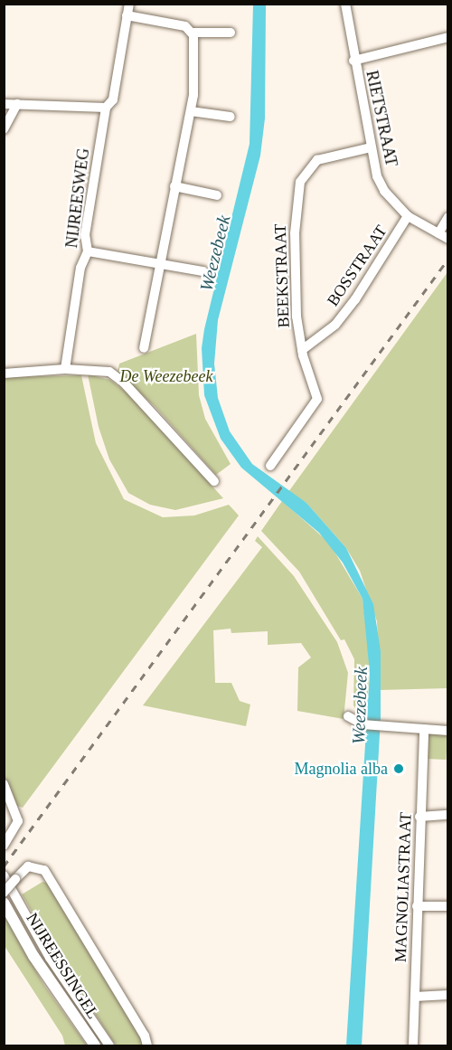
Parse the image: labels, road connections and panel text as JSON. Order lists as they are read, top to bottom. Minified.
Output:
{"streets":{"main road":["NIJREESSINGEL"],"street":["RIETSTRAAT","NIJREESWEG","BOSSTRAAT","BEEKSTRAAT","MAGNOLIASTRAAT"]},"crossings":[["RIETSTRAAT","BOSSTRAAT"],["RIETSTRAAT","BEEKSTRAAT"],["BOSSTRAAT","BEEKSTRAAT"]],"water":["Weezebeek"],"parks":["De Weezebeek"],"places":["Magnolia alba"]}
